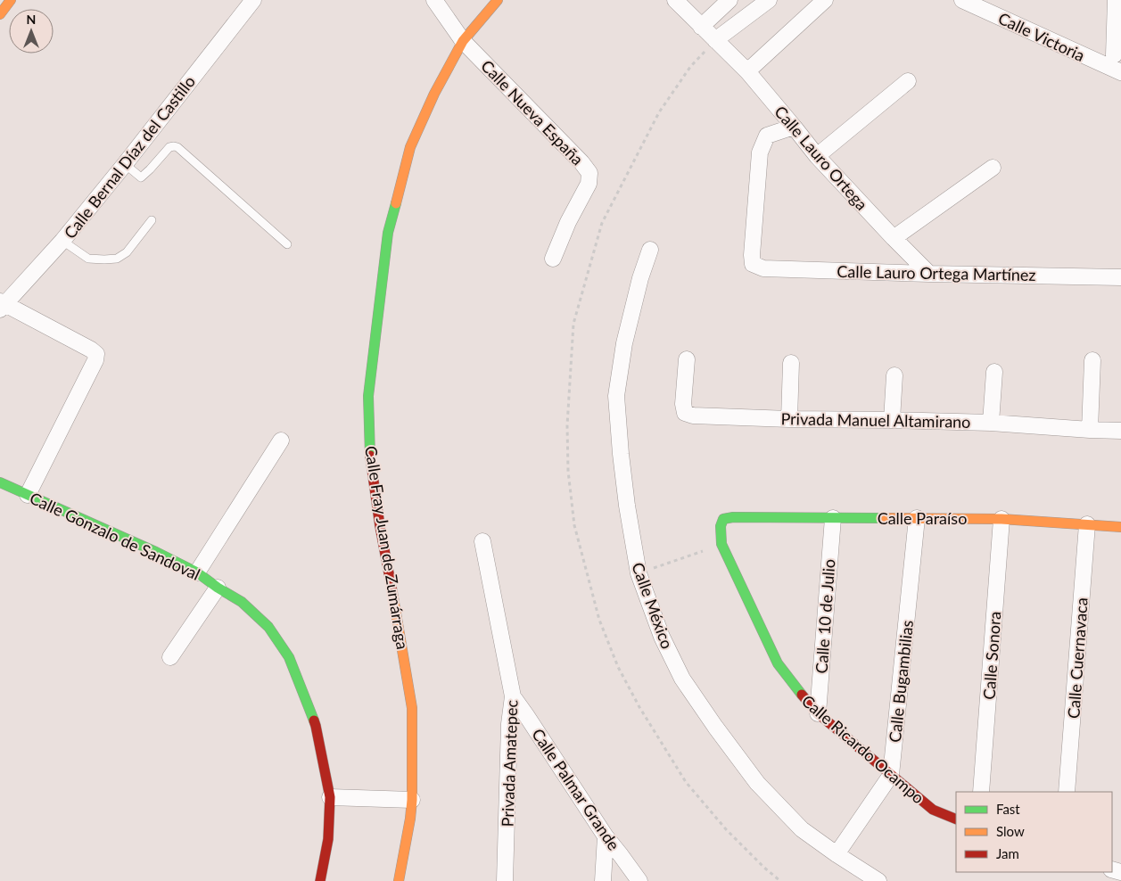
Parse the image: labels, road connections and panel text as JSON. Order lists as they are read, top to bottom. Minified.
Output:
{"streets":{"main road":["Calle Paraíso","Calle Gonzalo de Sandoval","Calle Fray Juan de Zumárraga","Calle Ricardo Ocampo"],"street":["Calle Victoria","Calle Nueva España","Calle Bernal Díaz del Castillo","Calle Lauro Ortega","Calle Lauro Ortega Martínez","Privada Manuel Altamirano","Calle México","Calle 10 de Julio","Calle Sonora","Calle Cuernavaca","Calle Bugambilias","Privada Amatepec","Calle Palmar Grande"]},"crossings":[["Calle Nueva España","Calle Fray Juan de Zumárraga"],["Calle Lauro Ortega","Calle Lauro Ortega Martínez"],["Calle Paraíso","Calle 10 de Julio"],["Calle Paraíso","Calle Sonora"],["Calle Paraíso","Calle Cuernavaca"],["Calle Paraíso","Calle Bugambilias"],["Calle Paraíso","Calle Ricardo Ocampo"],["Calle México","Calle Bugambilias"],["Calle 10 de Julio","Calle Ricardo Ocampo"],["Calle Bugambilias","Calle Ricardo Ocampo"],["Privada Amatepec","Calle Palmar Grande"]],"legend":["Fast","Slow","Jam"],"north":"top"}
